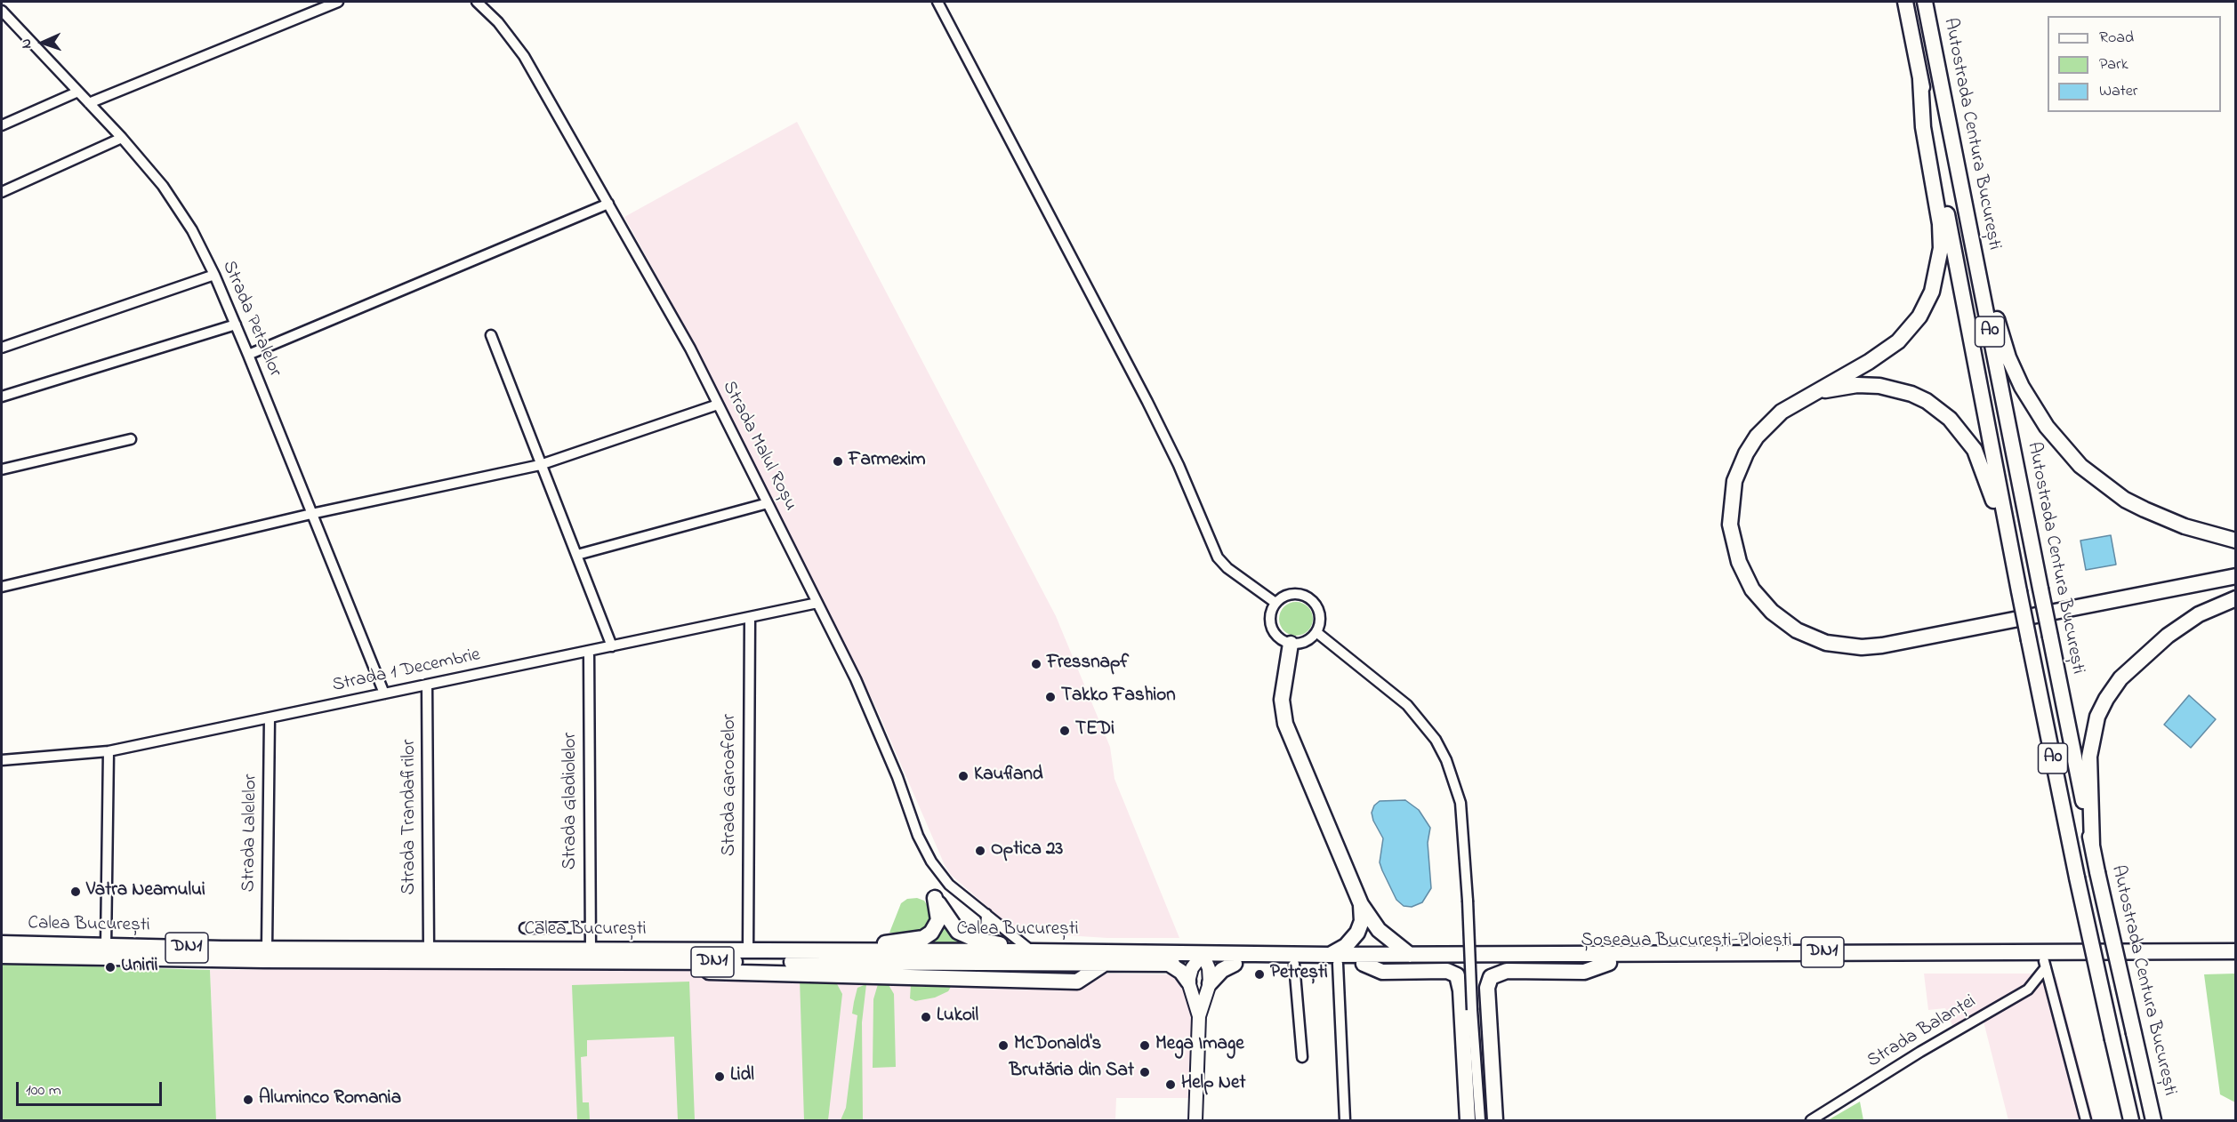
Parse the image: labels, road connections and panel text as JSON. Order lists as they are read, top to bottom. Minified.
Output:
{"streets":{"highway":["Autostrada Centura București","A0","Calea București","Șoseaua București-Ploiești","DN1"],"street":["Strada Petalelor","Strada Malul Roșu","Strada 1 Decembrie","Strada Garoafelor","Strada Gladiolelor","Strada Trandafirilor","Strada Lalelelor","Strada Balanței"]},"crossings":[["Strada Petalelor","Strada 1 Decembrie"],["Strada Malul Roșu","Strada 1 Decembrie"],["Strada Malul Roșu","Calea București"],["Strada 1 Decembrie","Strada Garoafelor"],["Strada 1 Decembrie","Strada Gladiolelor"],["Strada 1 Decembrie","Strada Trandafirilor"],["Strada 1 Decembrie","Strada Lalelelor"],["Strada Garoafelor","Calea București"],["Strada Gladiolelor","Calea București"],["Strada Gladiolelor","DN1"],["Strada Trandafirilor","Calea București"],["Strada Lalelelor","Calea București"],["Calea București","Șoseaua București-Ploiești"],["Calea București","DN1"],["Șoseaua București-Ploiești","DN1"],["Șoseaua București-Ploiești","Strada Balanței"]],"places":["Farmexim","Fressnapf","Takko Fashion","TEDi","Kaufland","Optica 23","Vatra Neamului","Unirii","Petrești","Lukoil","McDonald's","Mega Image","Brutăria din Sat","Lidl","Help Net","Aluminco Romania"],"legend":["Road","Park","Water"],"scale_bar":"100 m","north":"left"}
